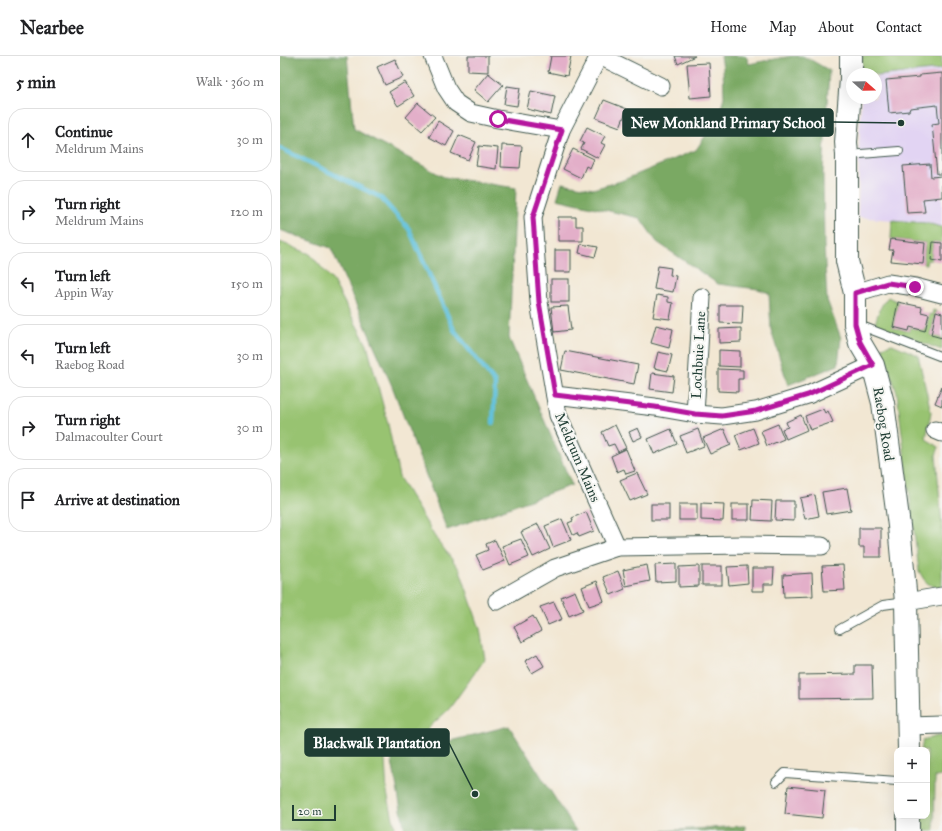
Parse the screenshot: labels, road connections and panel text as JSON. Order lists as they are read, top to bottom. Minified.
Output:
{"streets":{"main road":["Raebog Road"],"street":["Lochbuie Lane","Meldrum Mains"]},"places":["New Monkland Primary School","Blackwalk Plantation"],"scale_bar":"20 m","north":"right","page":{"header":"Nearbee","nav":["Home","Map","About","Contact"],"heading":["5 min","Walk · 360 m"],"list":[["Continue","Meldrum Mains","30 m"],["Turn right","Meldrum Mains","120 m"],["Turn left","Appin Way","150 m"],["Turn left","Raebog Road","30 m"],["Turn right","Dalmacoulter Court","30 m"],"Arrive at destination"],"map_buttons":["+","−"],"scale":"20 m"}}
